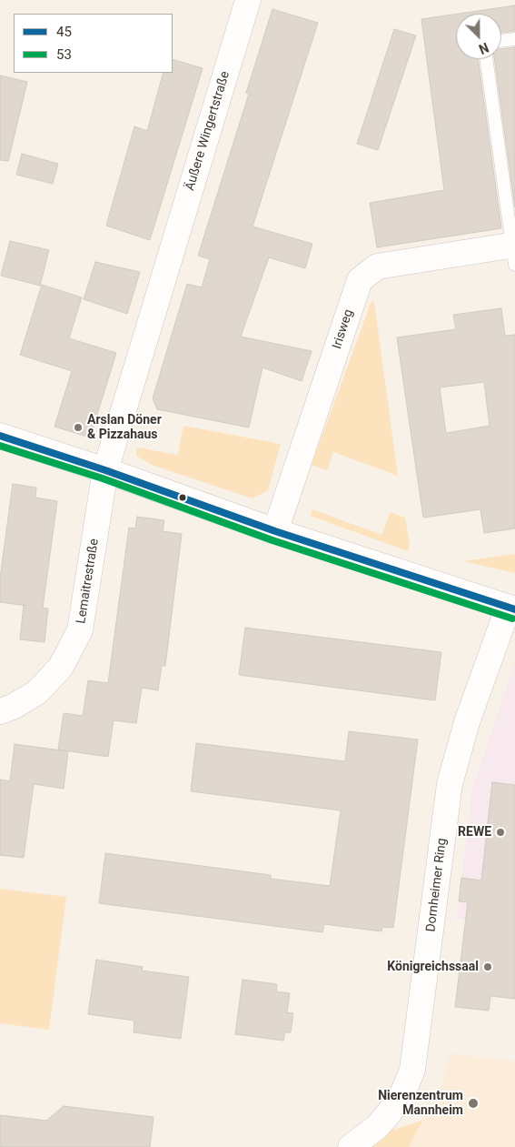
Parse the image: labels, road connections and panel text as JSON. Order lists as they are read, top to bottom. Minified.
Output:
{"streets":{"street":["Äußere Wingertstraße","Irisweg","Lemaitrestraße","Dornheimer Ring"]},"crossings":[["Äußere Wingertstraße","Lemaitrestraße"]],"places":["Arslan Döner & Pizzahaus","REWE","Königreichssaal","Nierenzentrum Mannheim"],"lines":["transit line 45","transit line 53"],"legend":["45","53"],"north":"bottom right"}
